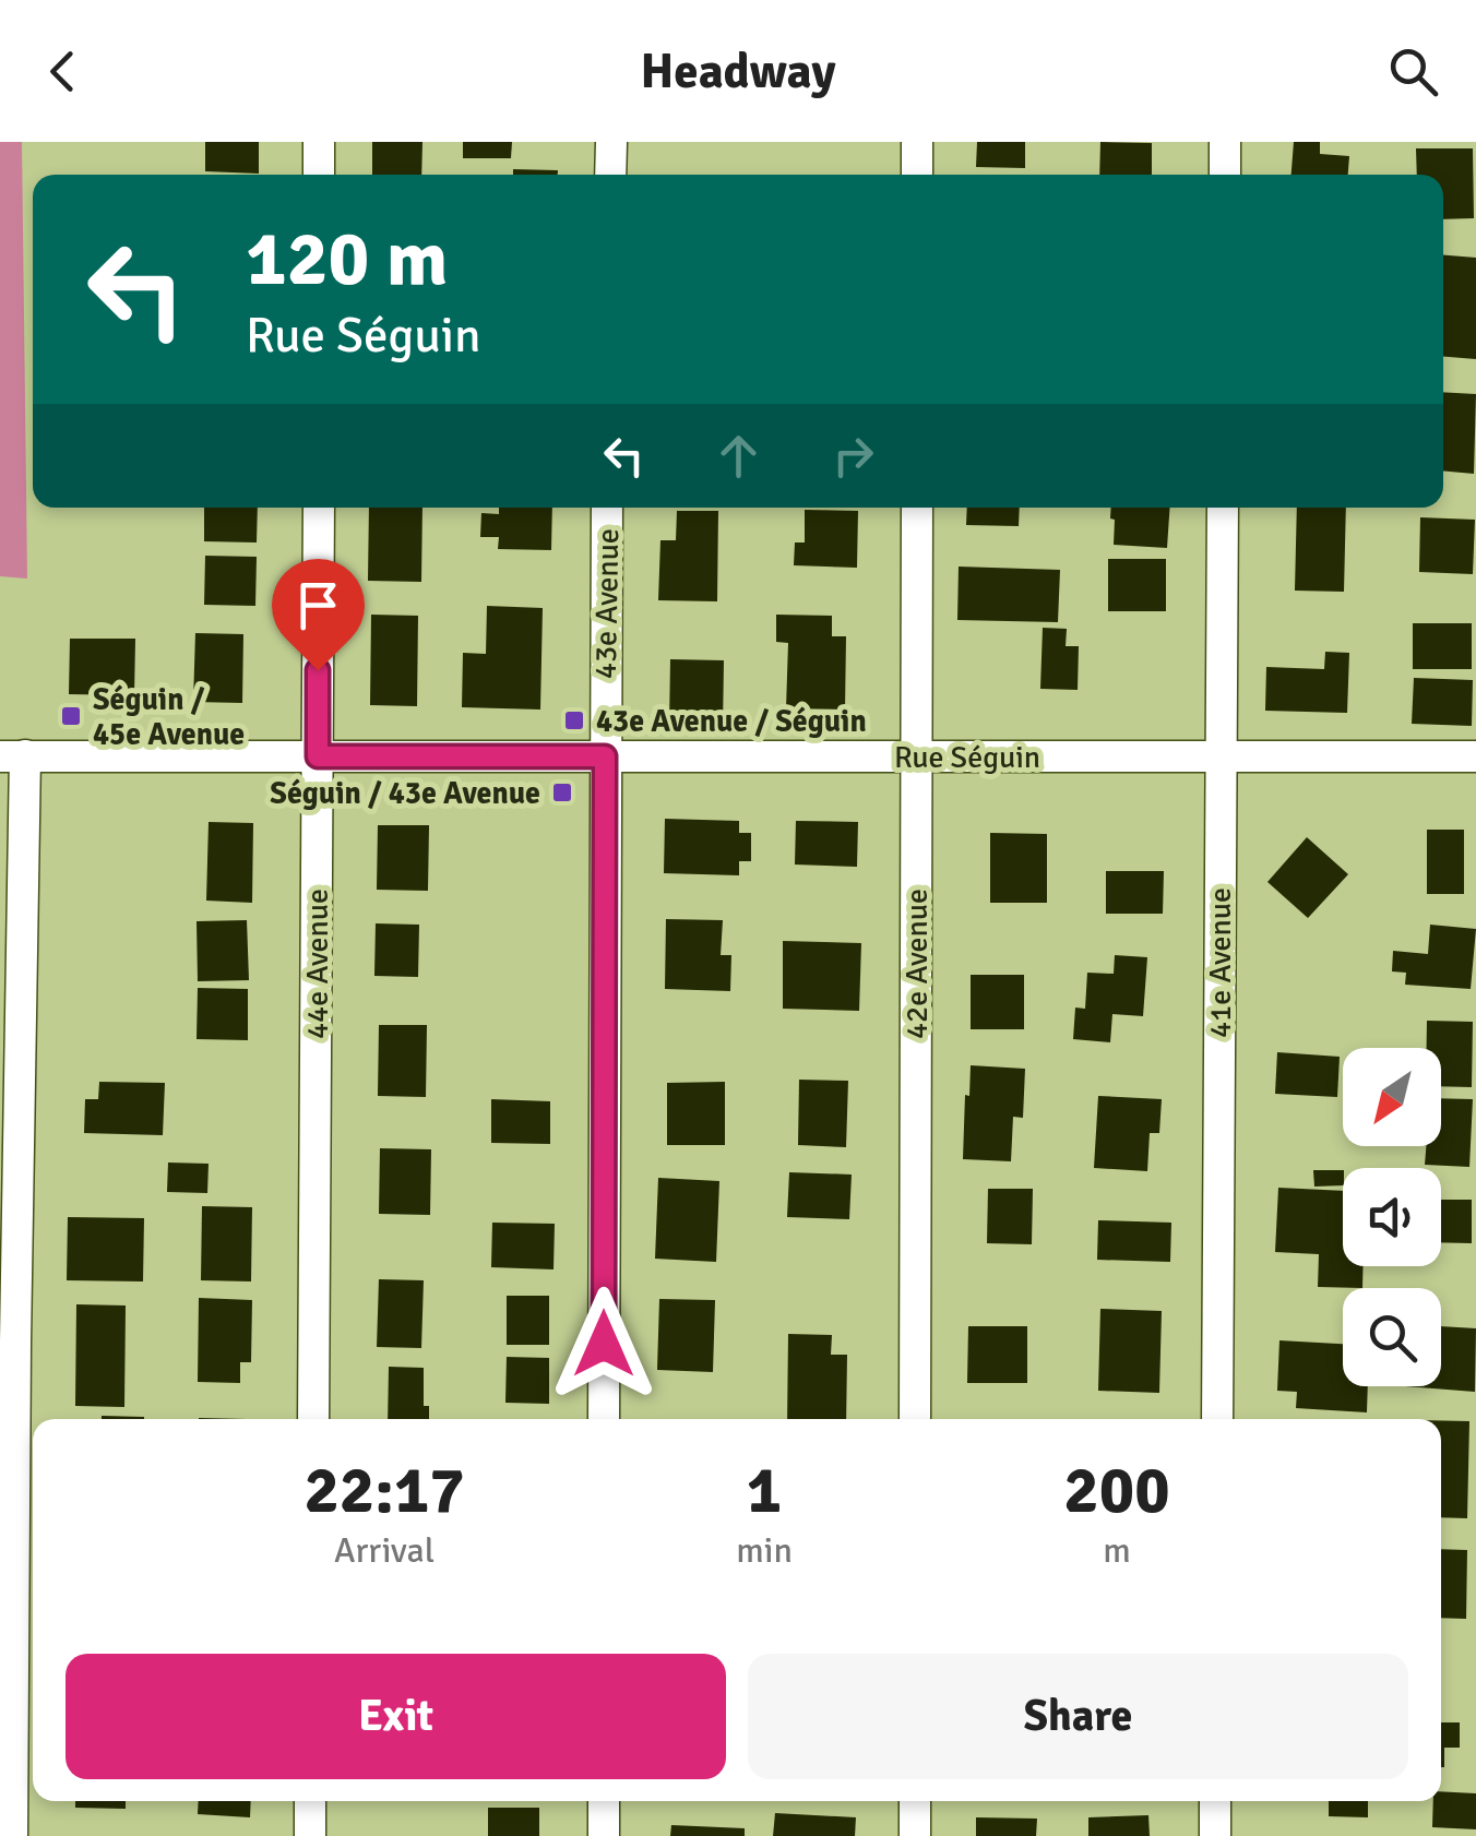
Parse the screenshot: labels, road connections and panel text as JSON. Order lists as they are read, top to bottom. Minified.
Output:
{"streets":{"street":["43e Avenue","Rue Séguin","41e Avenue","44e Avenue","42e Avenue"]},"crossings":[["43e Avenue","Rue Séguin"],["Rue Séguin","41e Avenue"],["Rue Séguin","44e Avenue"],["Rue Séguin","42e Avenue"]],"places":{"transit":["Séguin / 45e Avenue","43e Avenue / Séguin","Séguin / 43e Avenue"]},"north":"bottom left","page":{"header":"Headway","turn":["120 m","Rue Séguin"],"eta":["22:17","Arrival","1","min","200","m"],"buttons":["Exit","Share"]}}
